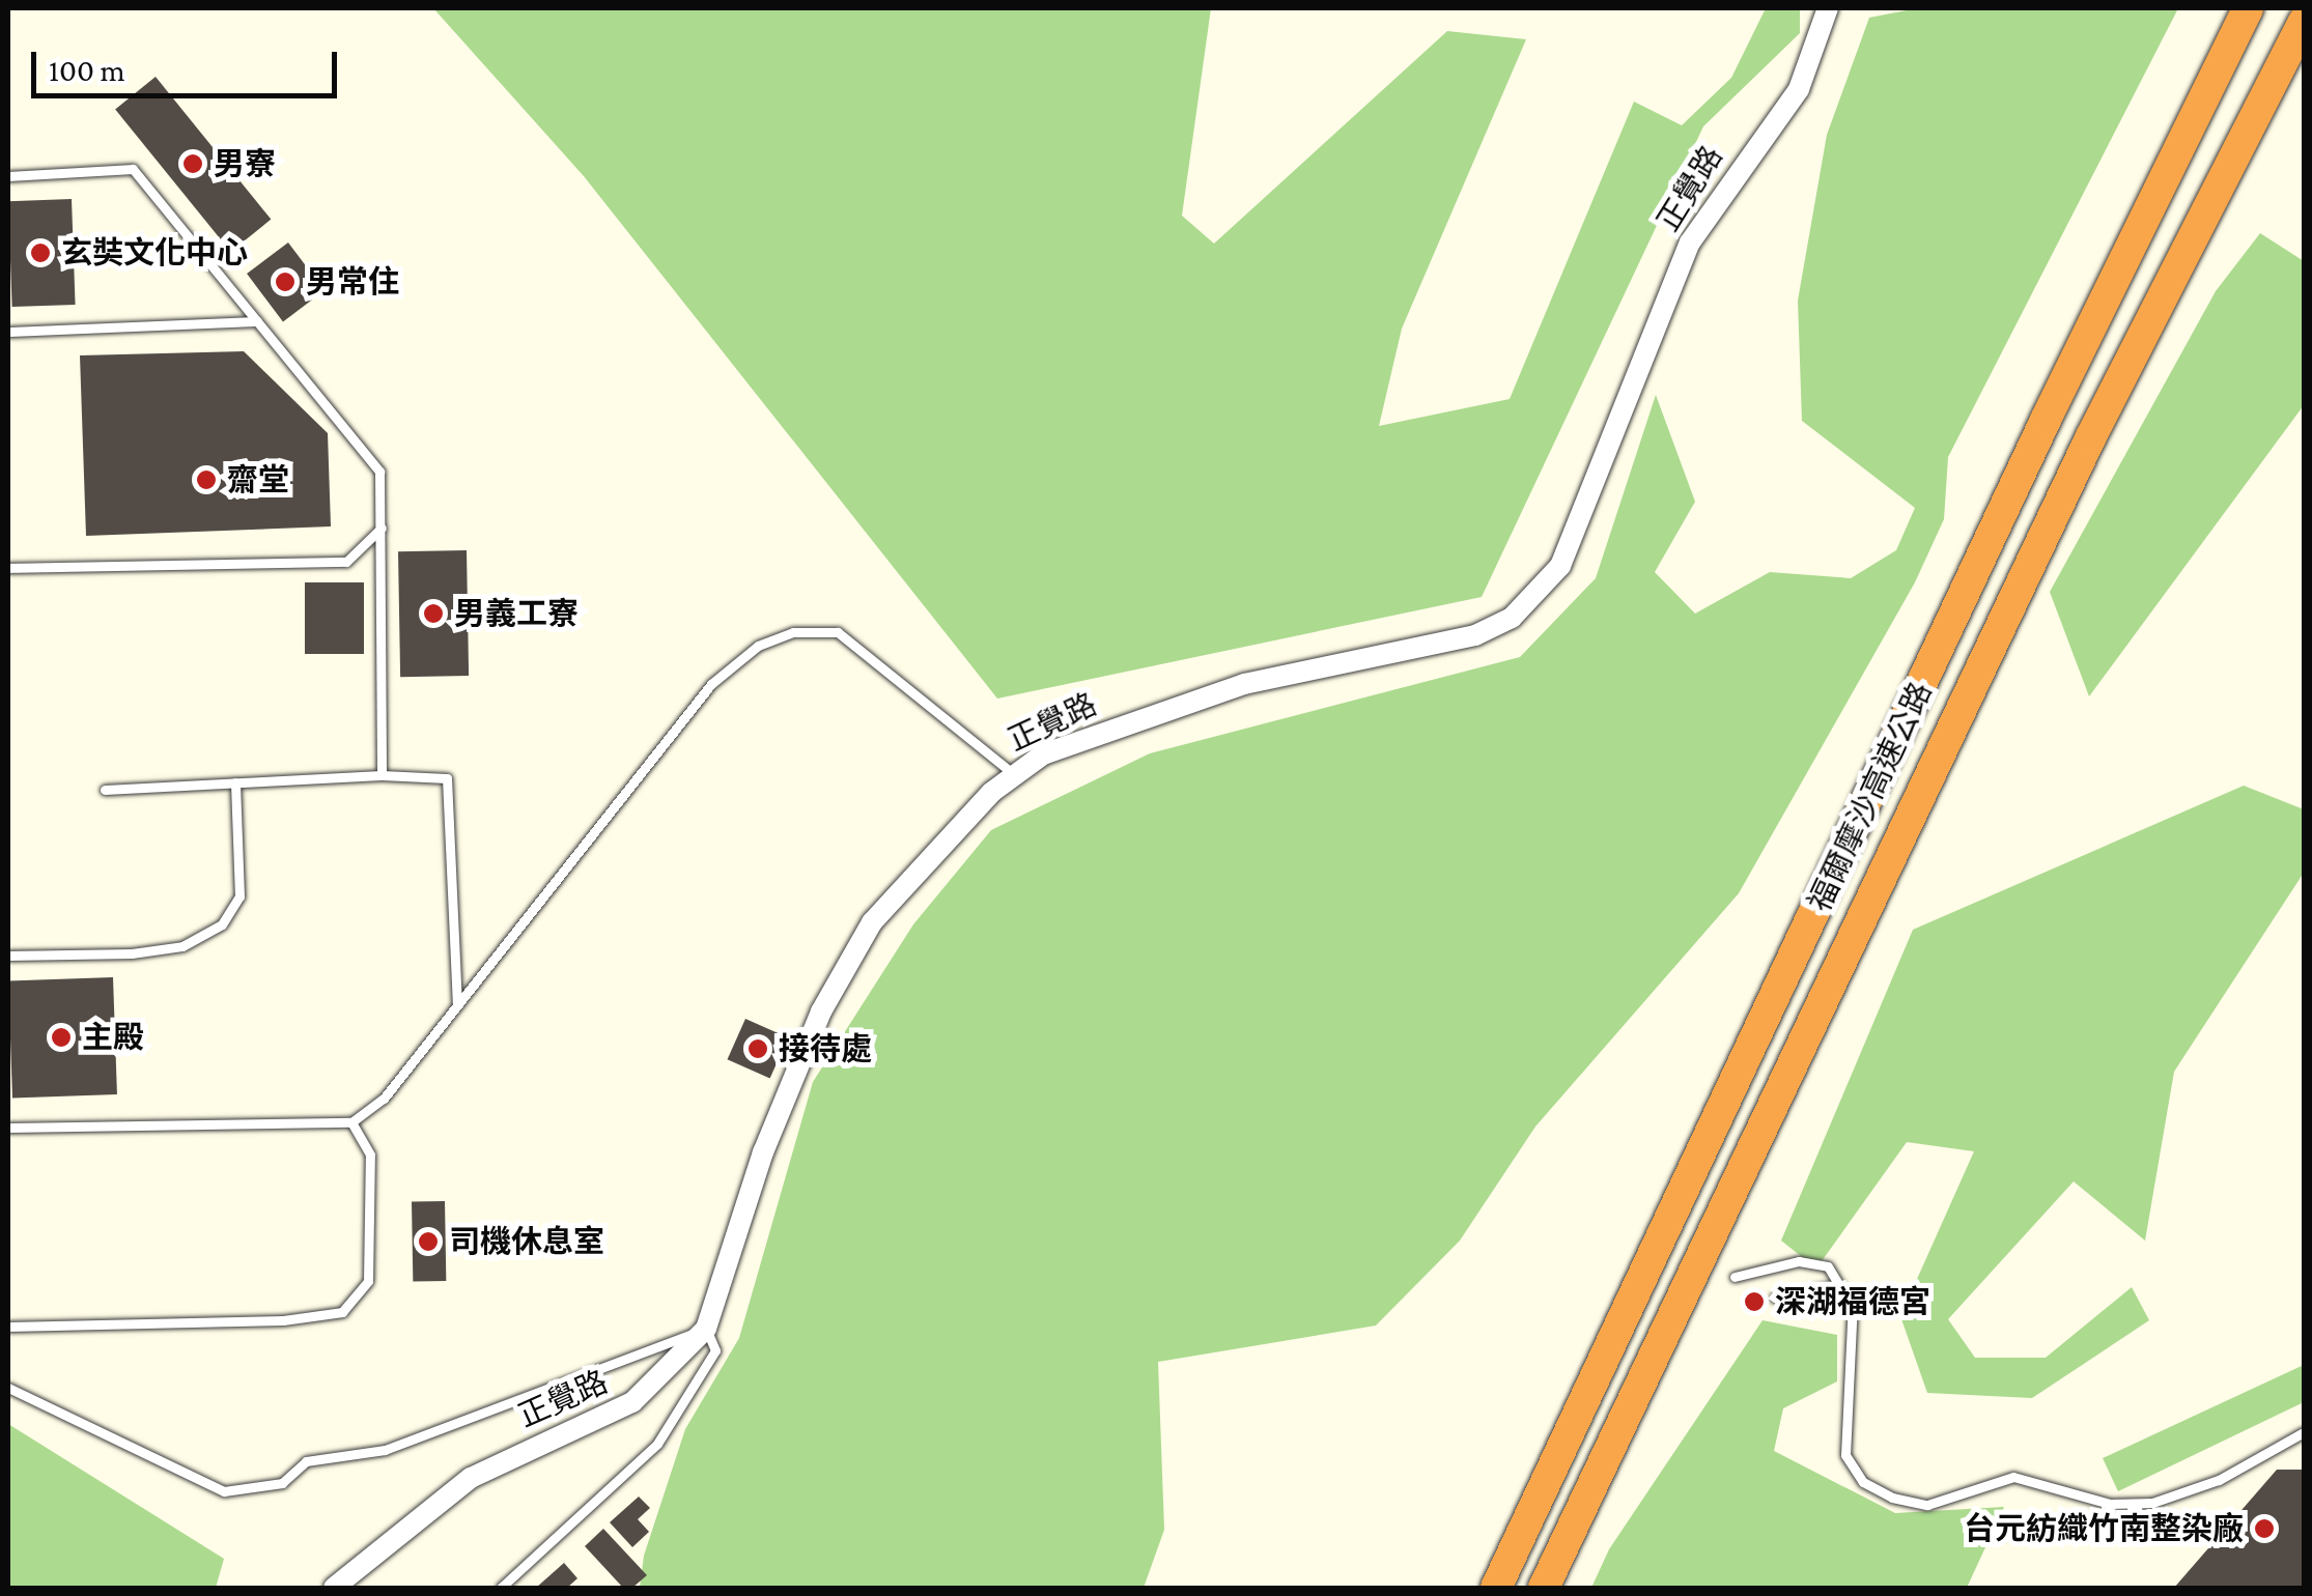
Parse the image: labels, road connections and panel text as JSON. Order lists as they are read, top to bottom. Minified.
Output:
{"streets":{"highway":["福爾摩沙高速公路"],"street":["正覺路"]},"places":["男寮","玄奘文化中心","男常住","齋堂","男義工寮","主殿","接待處","司機休息室","深湖福德宮","台元紡織竹南整染廠"],"scale_bar":"100 m"}
